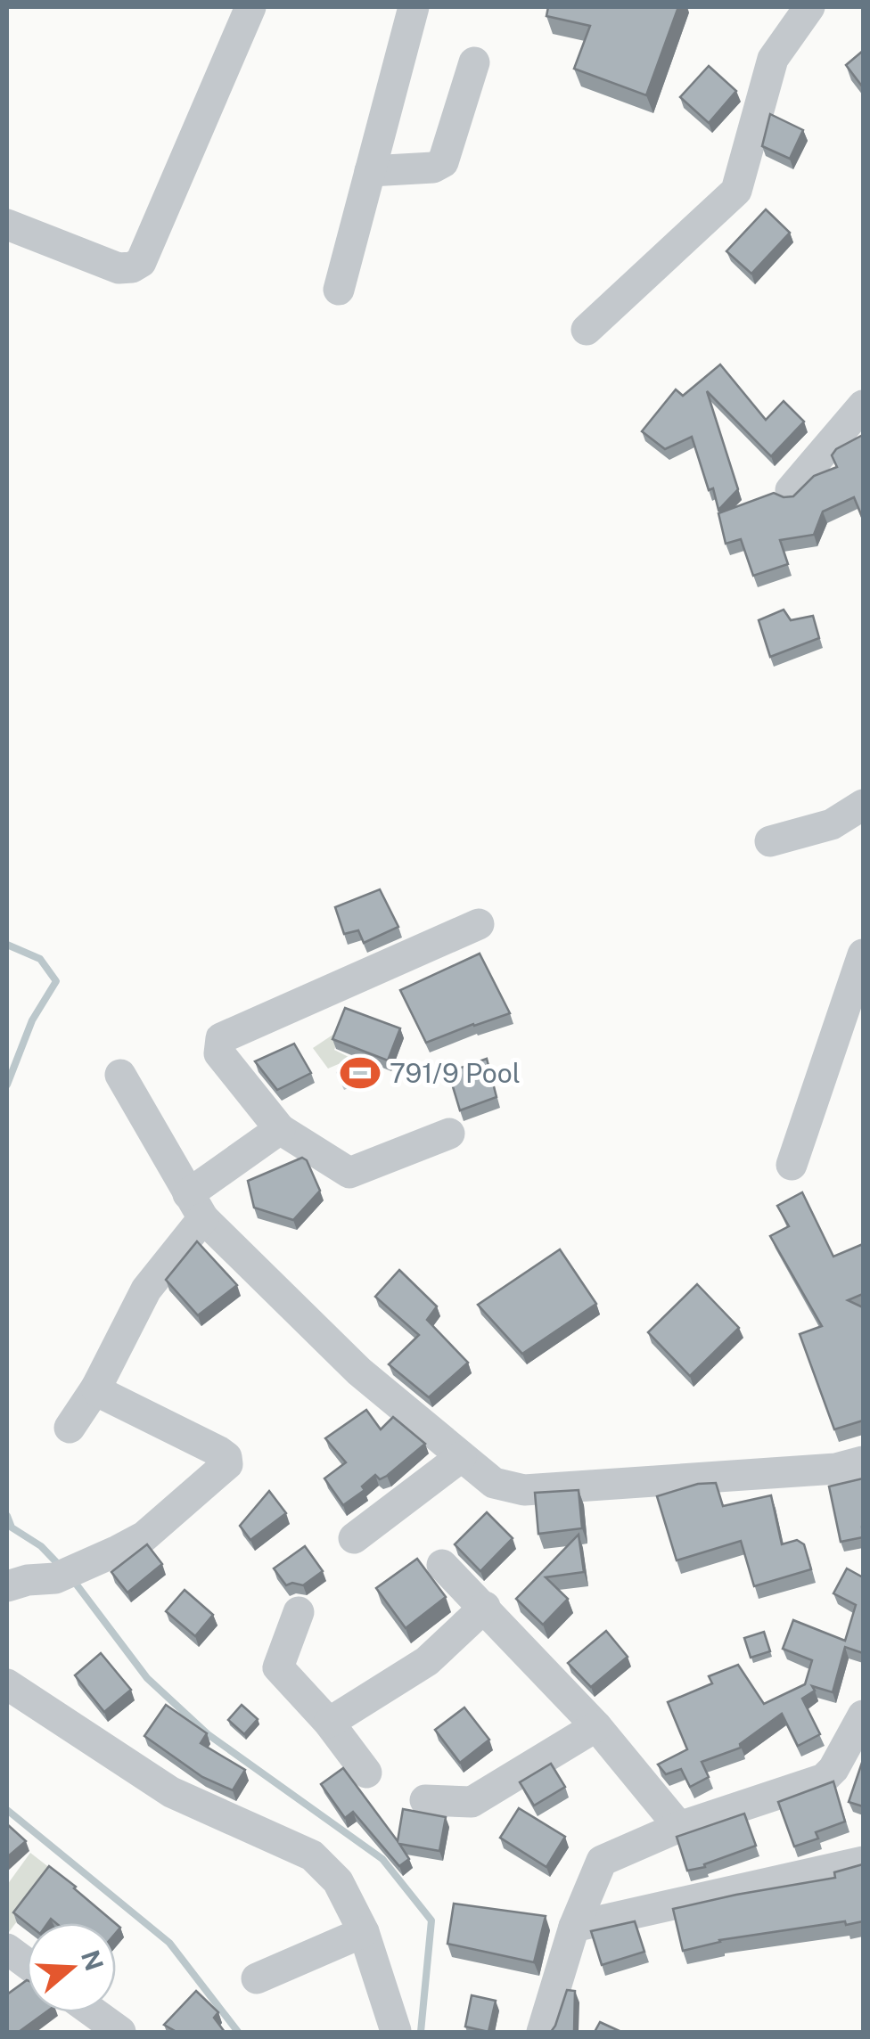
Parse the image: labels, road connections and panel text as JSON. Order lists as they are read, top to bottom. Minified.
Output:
{"places":{"sports":["791/9 Pool"]},"north":"right"}
